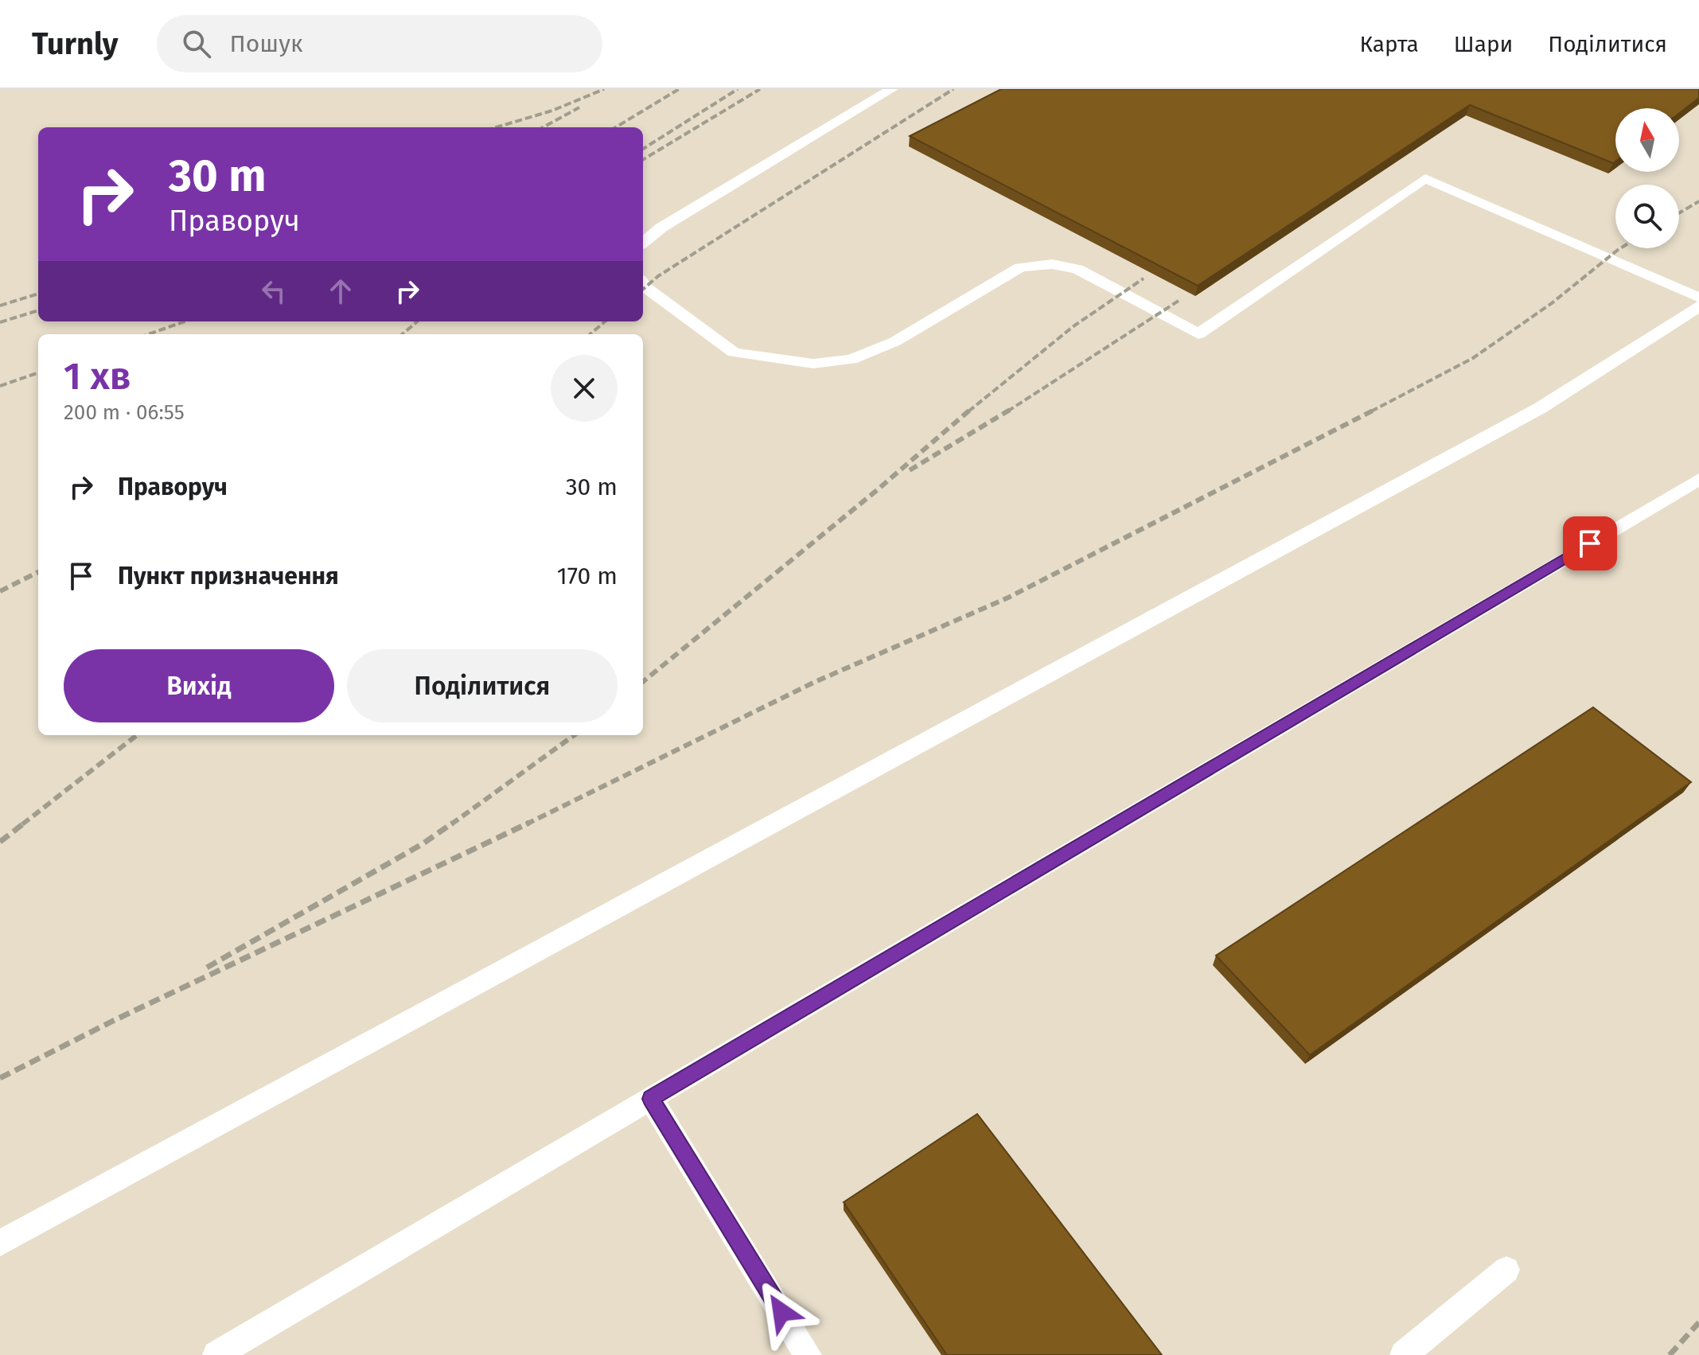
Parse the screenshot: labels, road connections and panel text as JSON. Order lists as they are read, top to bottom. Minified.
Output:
{"north":"top","page":{"header":"Turnly","search":"Пошук","nav":["Карта","Шари","Поділитися"],"turn":["30 m","Праворуч"],"heading":["1 хв","200 m · 06:55"],"list":[{"name":"Праворуч","value":"30 m"},{"name":"Пункт призначення","value":"170 m"}],"buttons":["Вихід","Поділитися"]}}
